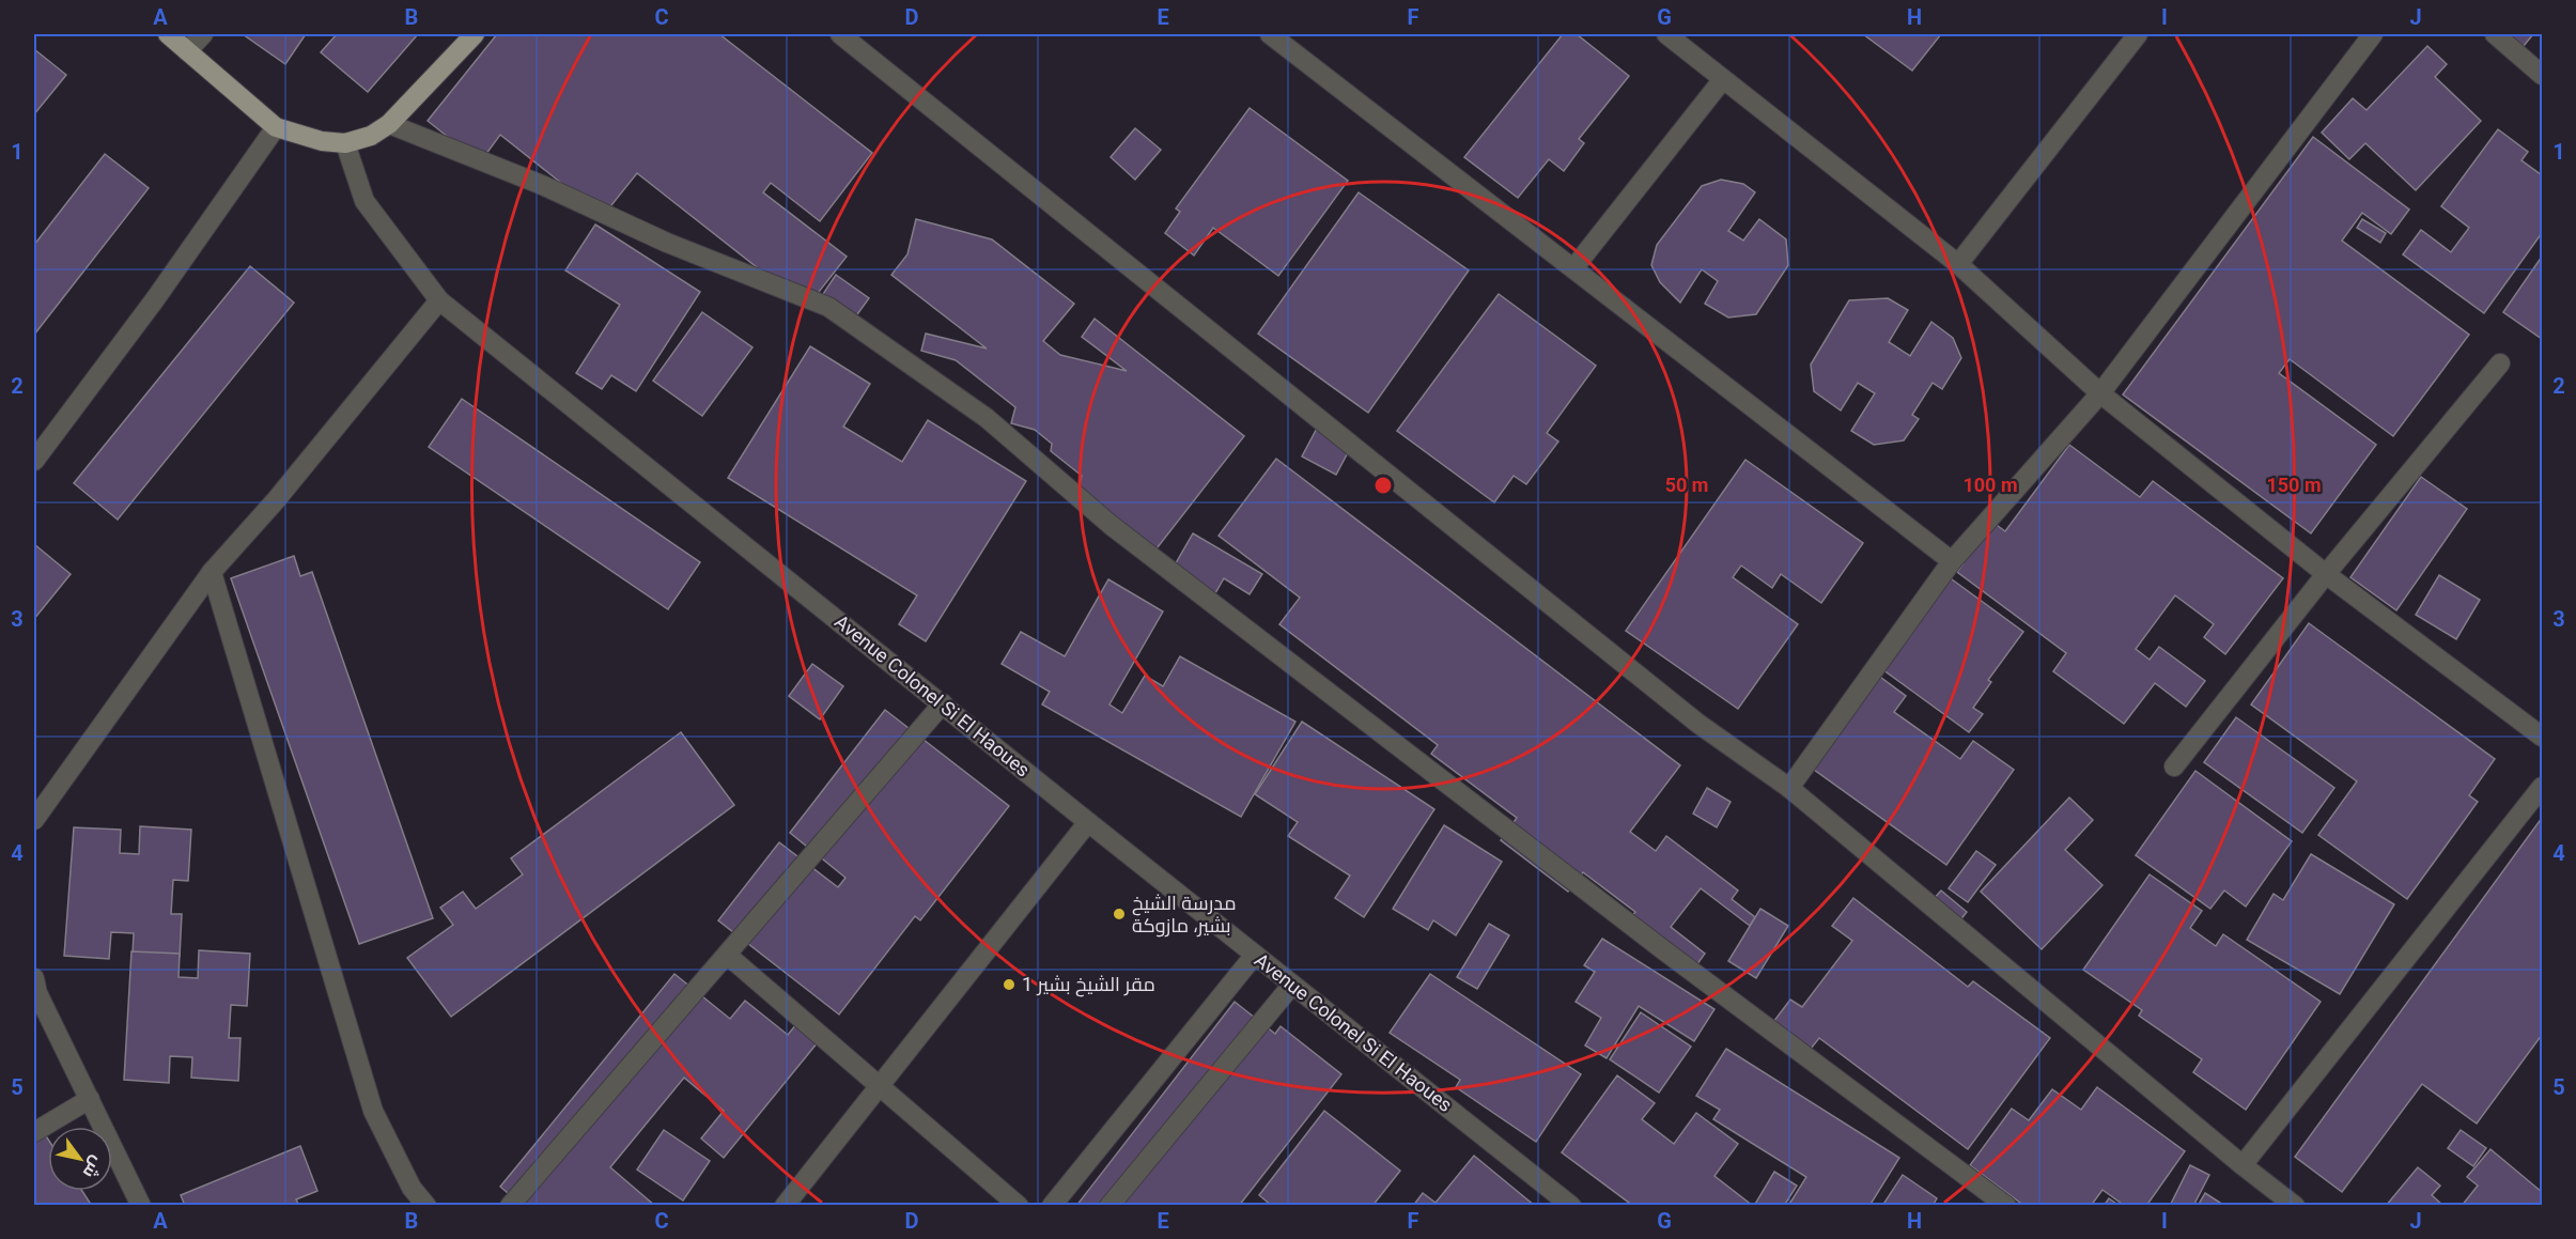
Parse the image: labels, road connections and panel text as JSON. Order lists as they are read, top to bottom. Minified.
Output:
{"streets":{"street":["Avenue Colonel Si El Haoues"]},"places":["مدرسة الشيخ بشير، مازوكة","مقر الشيخ بشير 1"],"north":"bottom right","grid":{"columns":["A","B","C","D","E","F","G","H","I","J"],"rows":["1","2","3","4","5"]},"rings":["50 m","100 m","150 m"]}
